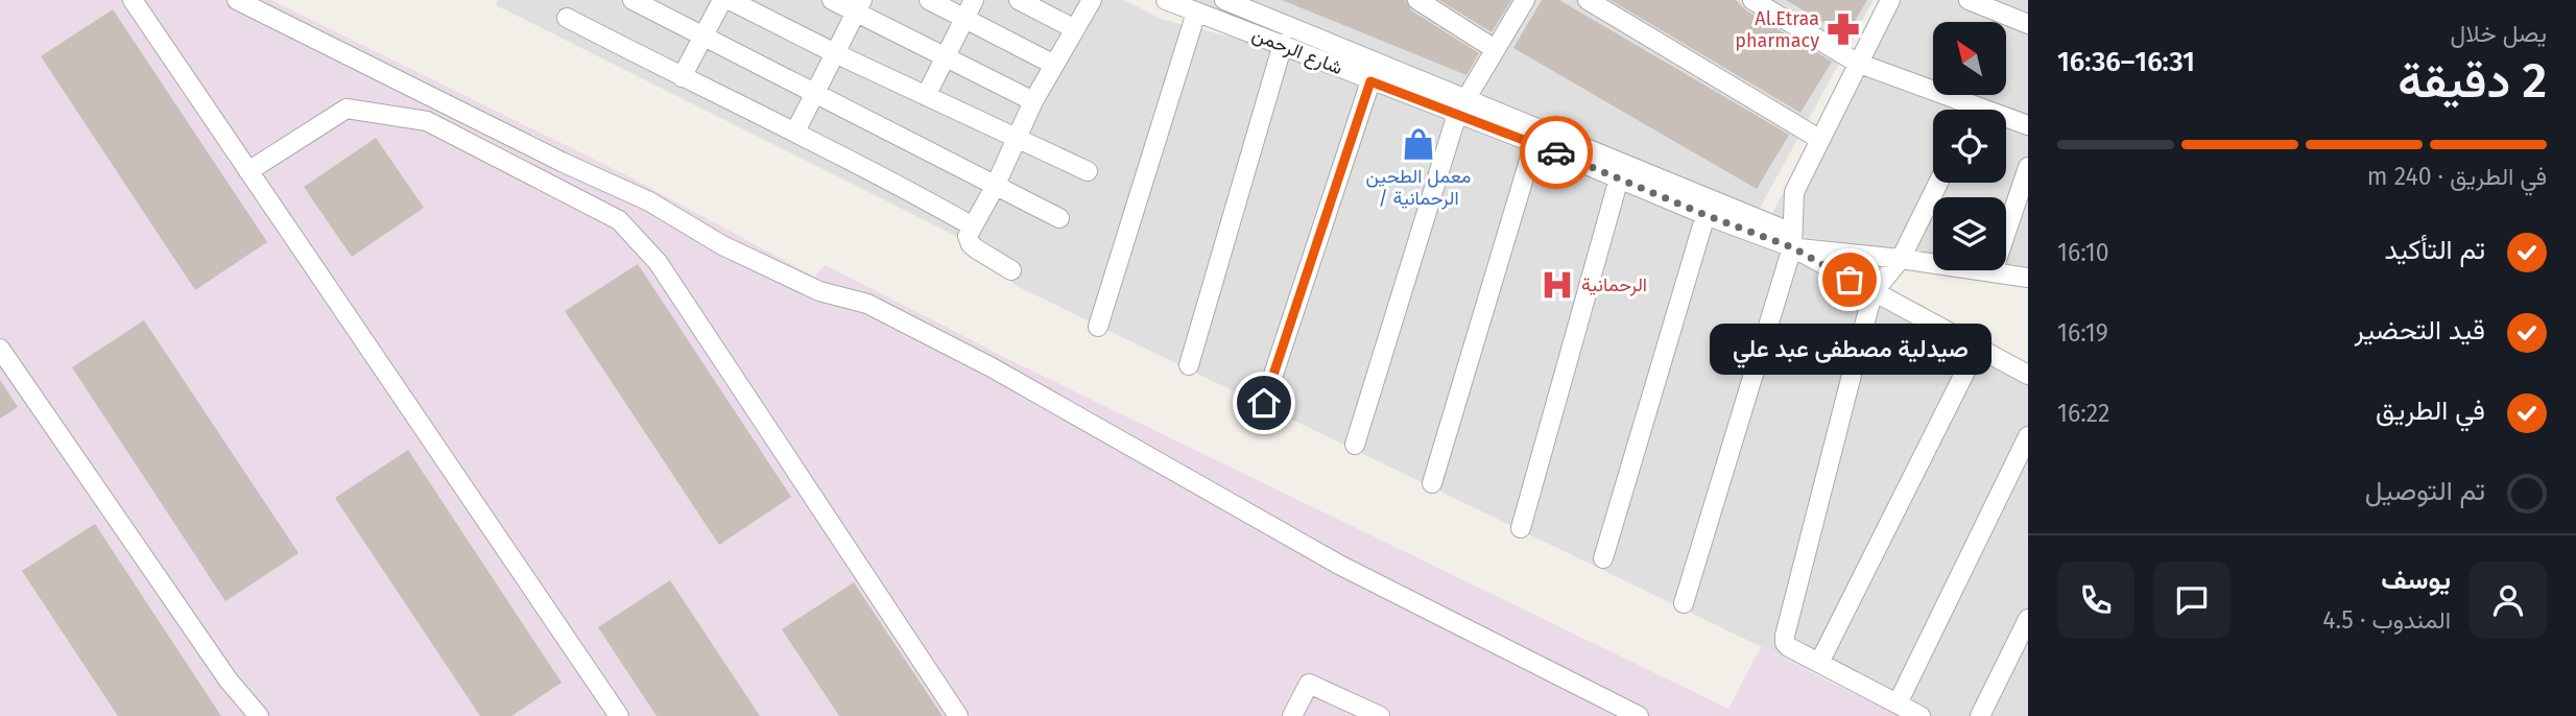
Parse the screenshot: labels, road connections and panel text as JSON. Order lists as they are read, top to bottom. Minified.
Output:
{"streets":{"street":["شارع الرحمن"]},"places":{"pharmacy":["Al.Etraa pharmacy"],"shop":["معمل الطحين / الرحمانية"],"other":["صيدلية مصطفى عبد علي"],"hospital":["الرحمانية"]},"north":"top left","page":{"heading":["2 دقيقة","يصل خلال","16:31–16:36"],"panel":["يوسف","المندوب · 4.5"],"bar":"في الطريق · 240 m","list":[["تم التأكيد","16:10"],["قيد التحضير","16:19"],["في الطريق","16:22"],"تم التوصيل"],"bubble":"صيدلية مصطفى عبد علي"}}
